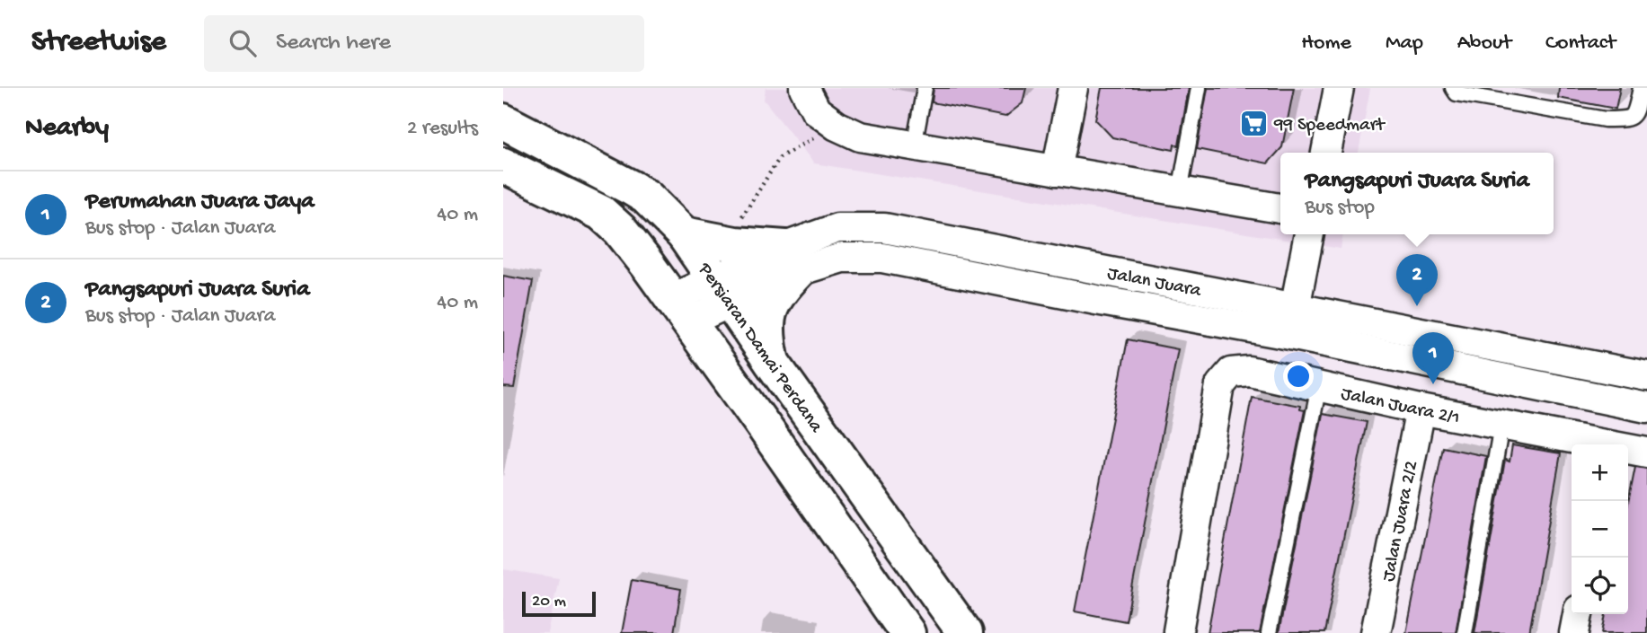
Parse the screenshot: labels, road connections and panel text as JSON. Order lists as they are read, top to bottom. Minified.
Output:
{"streets":{"main road":["Persiaran Damai Perdana"],"street":["Jalan Juara","Jalan Juara 2/1","Jalan Juara 2/2"]},"crossings":[["Jalan Juara","Persiaran Damai Perdana"],["Jalan Juara 2/1","Jalan Juara 2/2"]],"places":{"supermarket":["99 Speedmart"]},"scale_bar":"20 m","page":{"header":"Streetwise","search":"Search here","nav":["Home","Map","About","Contact"],"heading":["Nearby","2 results"],"popup":["Pangsapuri Juara Suria","Bus stop"],"list":[{"mark":"1","name":"Perumahan Juara Jaya","note":"Bus stop · Jalan Juara","value":"40 m"},{"mark":"2","name":"Pangsapuri Juara Suria","note":"Bus stop · Jalan Juara","value":"40 m"}],"pins":["2","1"],"map_buttons":["+","−"],"scale":"20 m"}}
